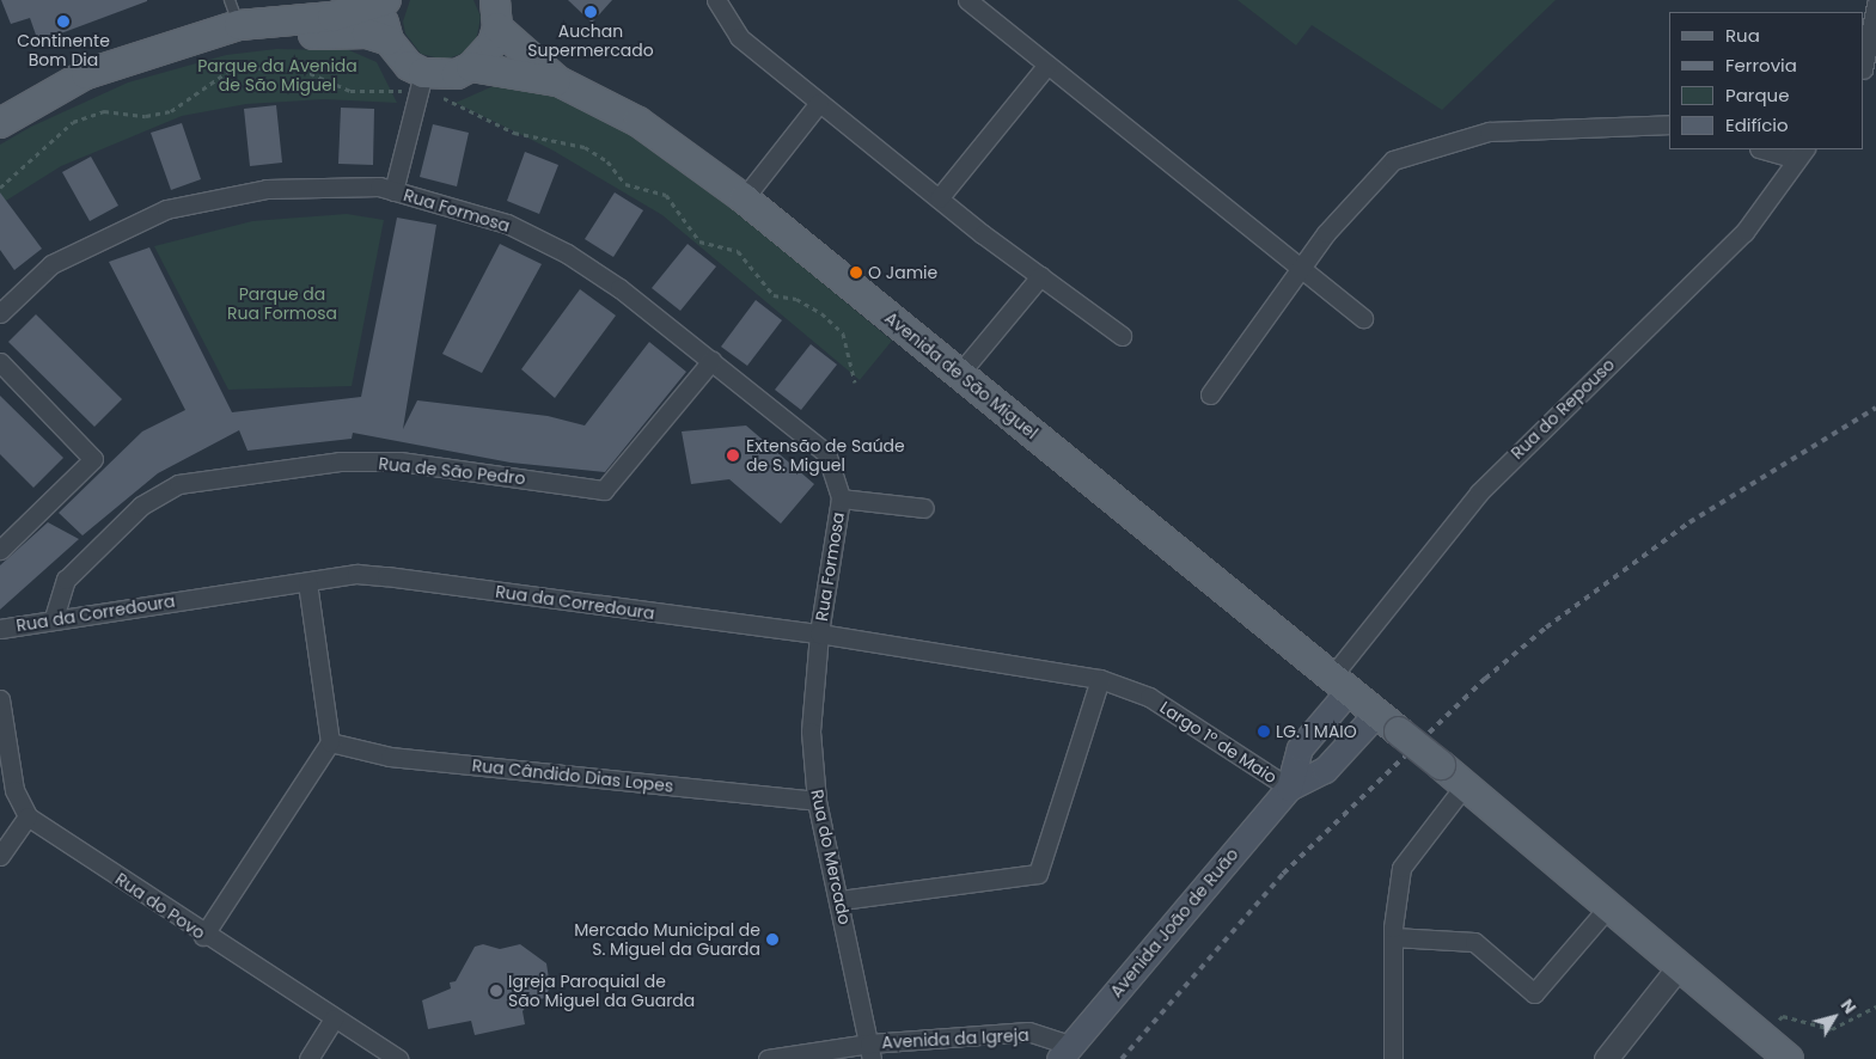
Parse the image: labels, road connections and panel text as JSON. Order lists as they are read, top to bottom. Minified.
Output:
{"streets":{"main road":["Avenida de São Miguel","Largo 1º de Maio","Avenida João de Ruão"],"street":["Rua Formosa","Rua do Repouso","Rua de São Pedro","Rua da Corredoura","Rua Cândido Dias Lopes","Rua do Mercado","Rua do Povo","Avenida da Igreja"]},"crossings":[["Rua Formosa","Rua de São Pedro"],["Rua Formosa","Rua da Corredoura"],["Rua Formosa","Rua do Mercado"],["Avenida de São Miguel","Rua do Repouso"],["Avenida de São Miguel","Largo 1º de Maio"],["Rua do Repouso","Largo 1º de Maio"],["Rua de São Pedro","Rua da Corredoura"],["Rua da Corredoura","Largo 1º de Maio"],["Rua da Corredoura","Rua do Mercado"],["Largo 1º de Maio","Avenida João de Ruão"],["Rua Cândido Dias Lopes","Rua do Mercado"],["Rua do Mercado","Avenida da Igreja"],["Avenida João de Ruão","Avenida da Igreja"]],"parks":["Parque da Avenida de São Miguel","Parque da Rua Formosa"],"places":["Auchan Supermercado","Continente Bom Dia","O Jamie","Extensão de Saúde de S. Miguel","LG. 1 MAIO","Mercado Municipal de S. Miguel da Guarda","Igreja Paroquial de São Miguel da Guarda"],"legend":["Rua","Ferrovia","Parque","Edifício"],"north":"top right"}
